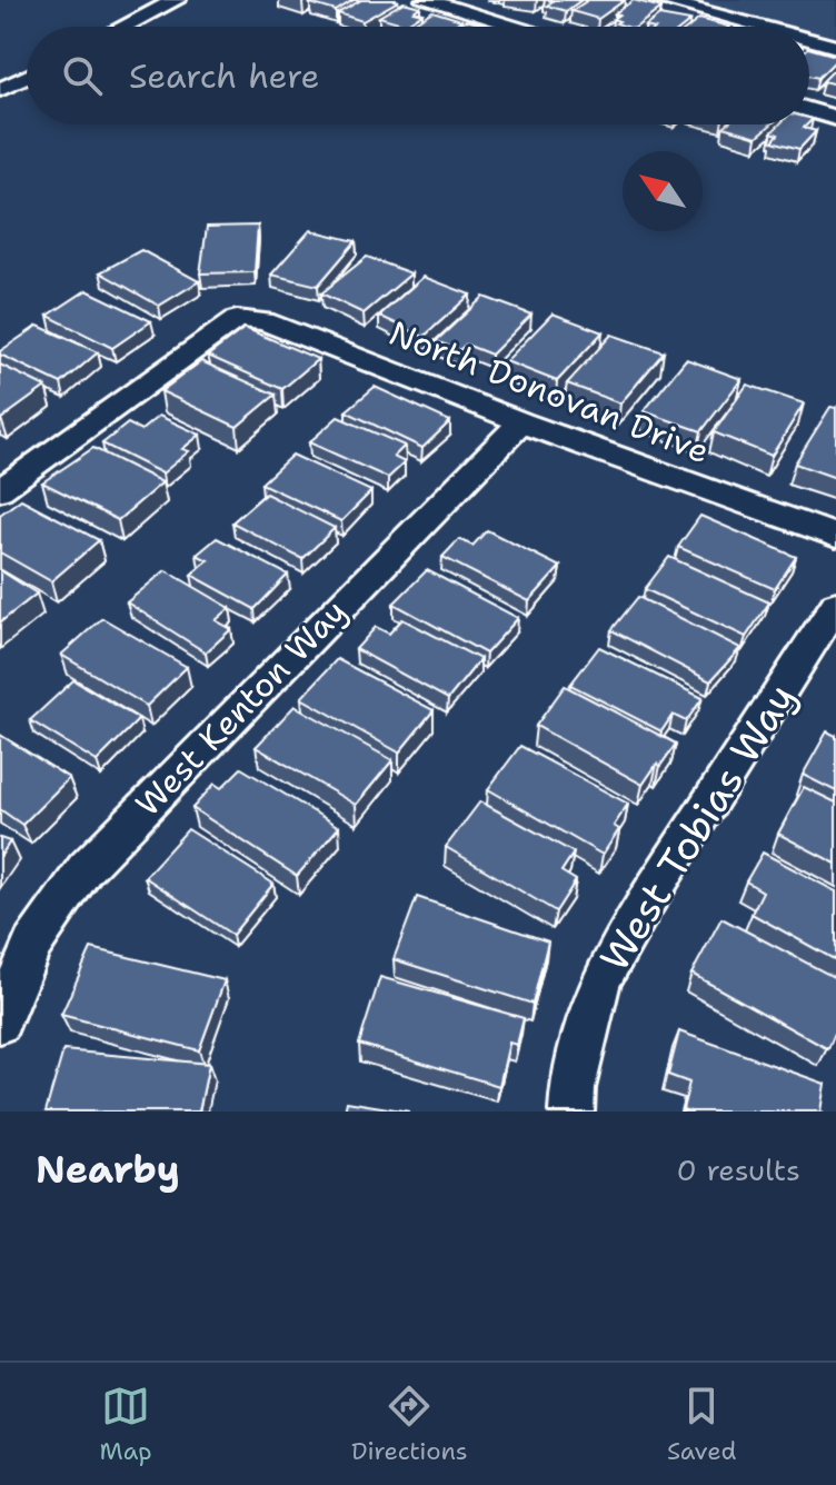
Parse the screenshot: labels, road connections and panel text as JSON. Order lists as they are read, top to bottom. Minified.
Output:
{"streets":{"street":["North Donovan Drive","West Kenton Way","West Tobias Way"]},"crossings":[["North Donovan Drive","West Kenton Way"]],"north":"top left","page":{"search":"Search here","heading":["Nearby","0 results"],"nav":["Map","Directions","Saved"]}}
